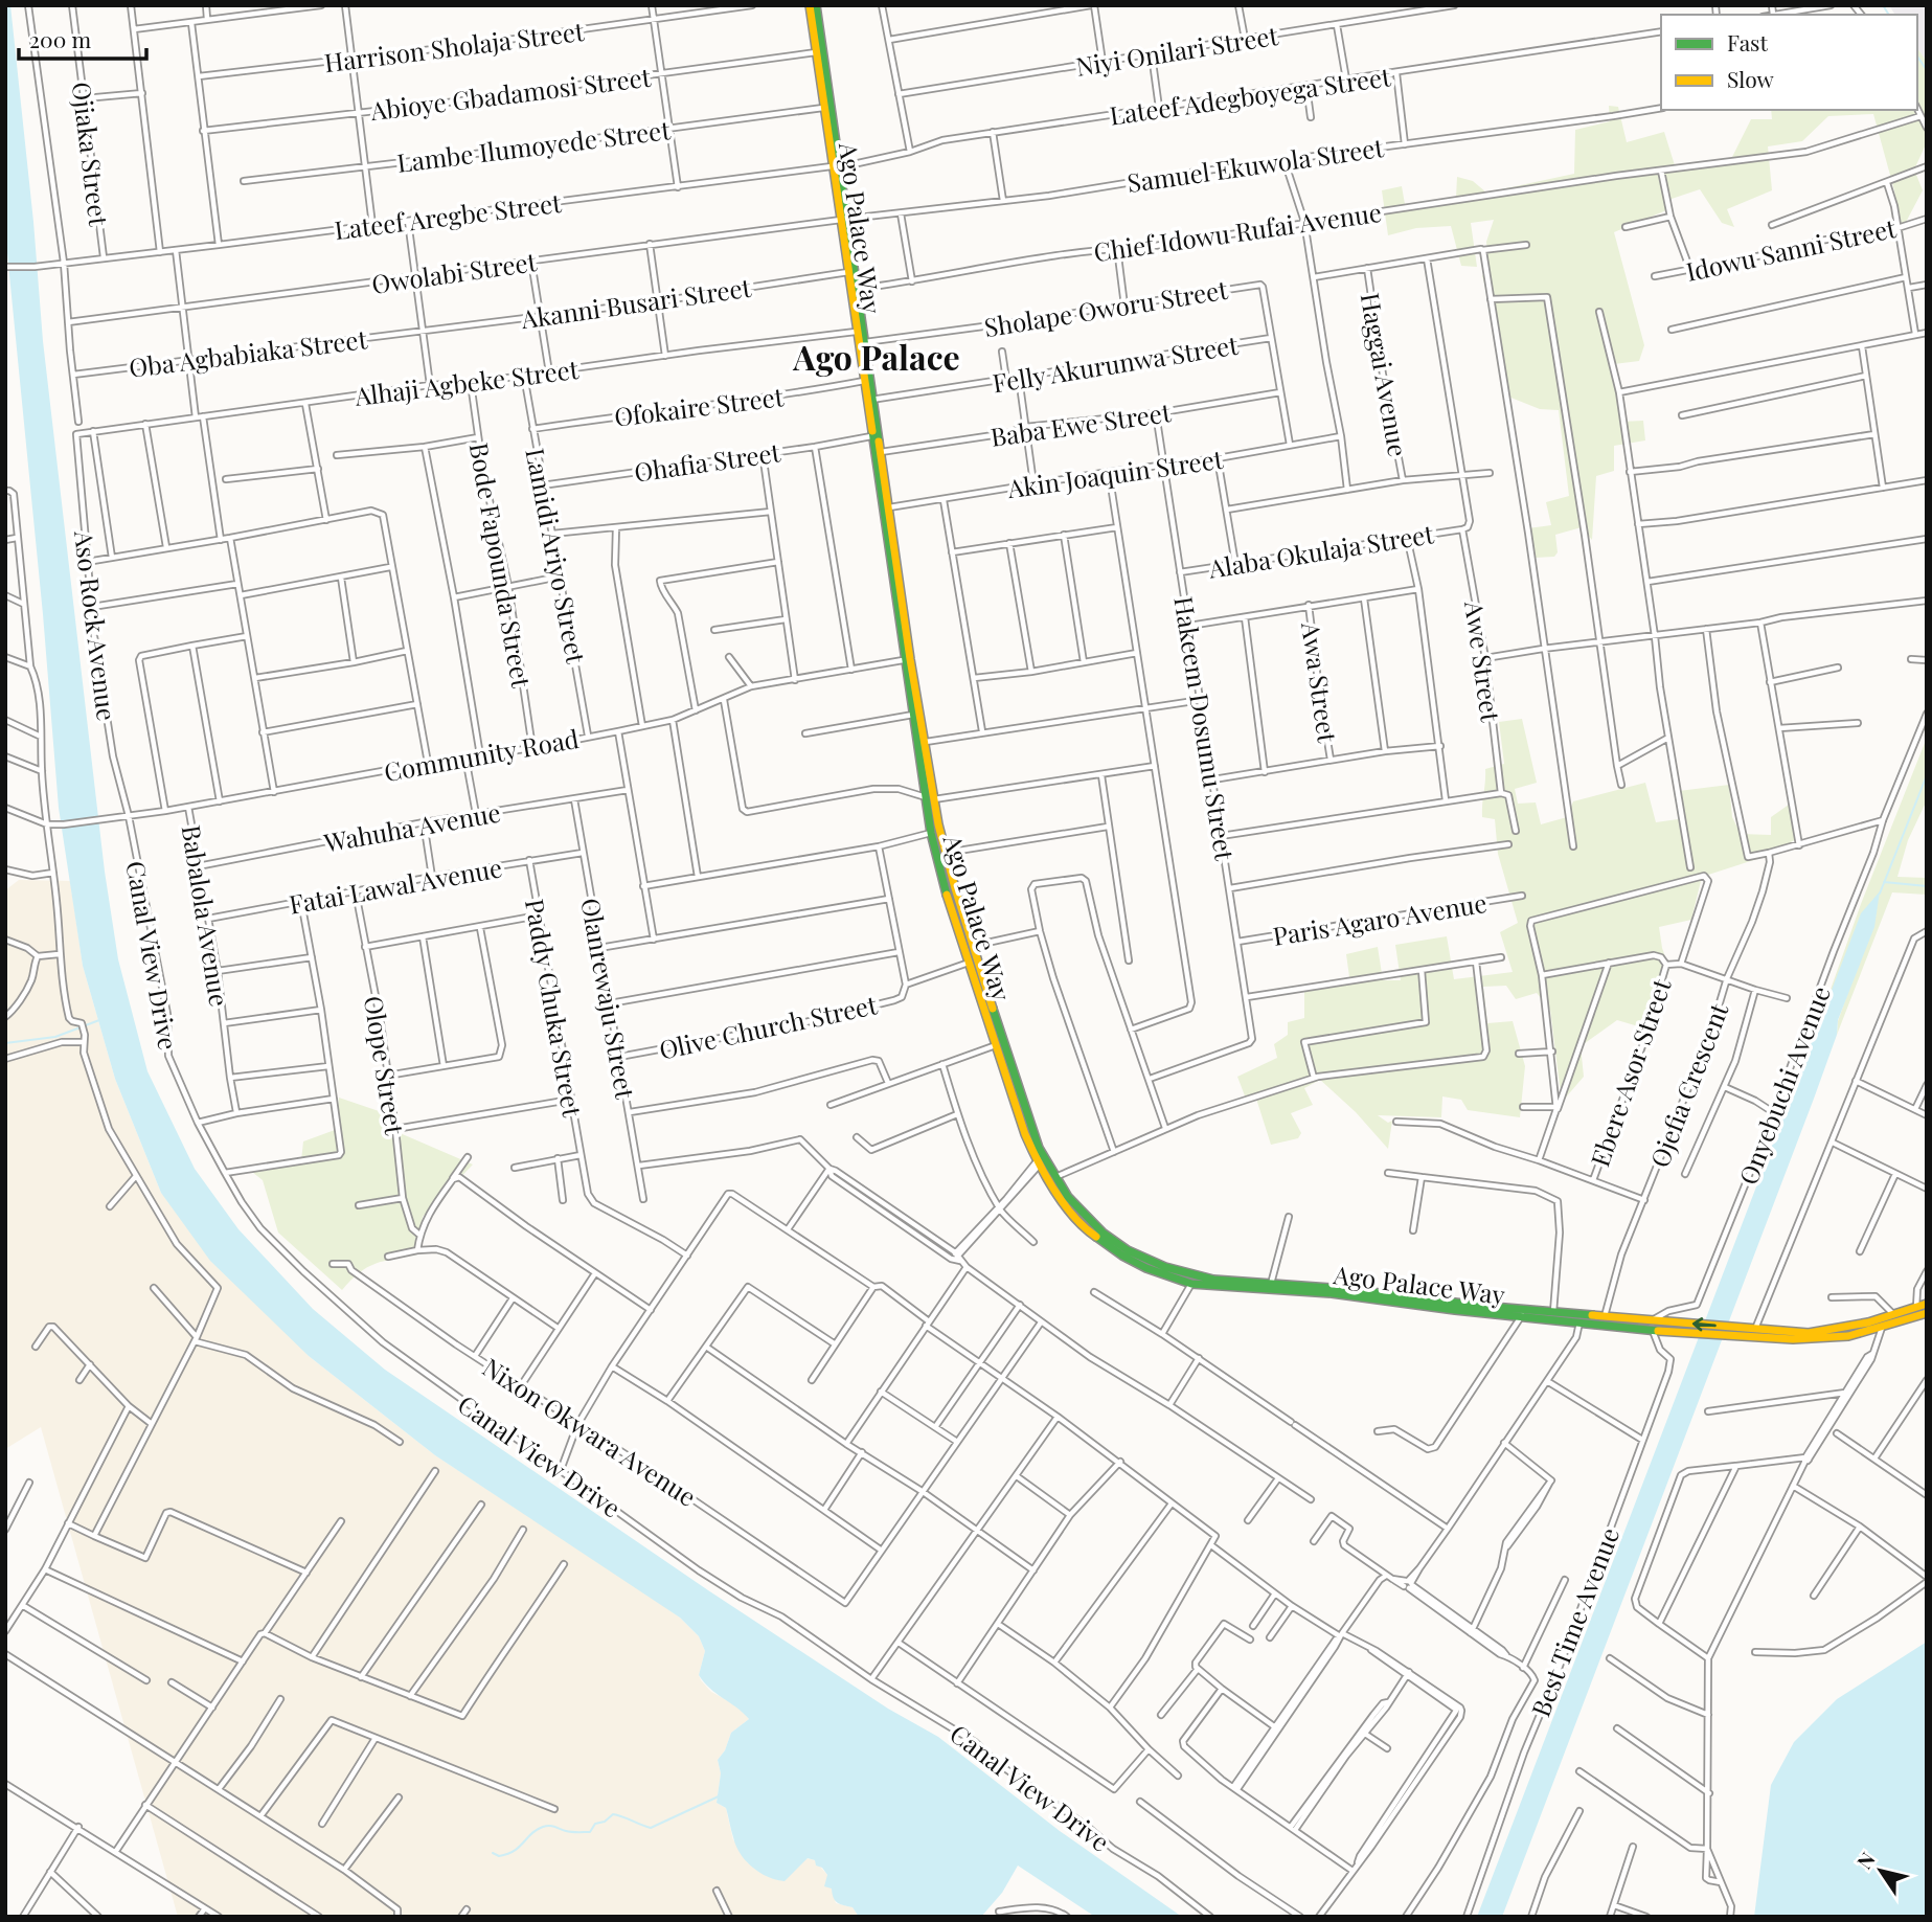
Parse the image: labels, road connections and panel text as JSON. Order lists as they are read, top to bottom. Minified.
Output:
{"streets":{"main road":["Ago Palace Way"],"street":["Harrison Sholaja Street","Niyi Onilari Street","Abioye Gbadamosi Street","Lateef Adegboyega Street","Lambe Ilumoyede Street","Ojiaka Street","Samuel Ekuwola Street","Lateef Aregbe Street","Chief Idowu Rufai Avenue","Idowu Sanni Street","Owolabi Street","Akanni Busari Street","Sholape Oworu Street","Oba Agbabiaka Street","Felly Akurunwa Street","Haggai Avenue","Alhaji Agbeke Street","Ofokaire Street","Baba Ewe Street","Ohafia Street","Akin Joaquin Street","Alaba Okulaja Street","Lamidi Ariyo Street","Bode Fapounda Street","Aso Rock Avenue","Awe Street","Awa Street","Hakeem Dosumu Street","Community Road","Wahuha Avenue","Fatai Lawal Avenue","Babalola Avenue","Paris Agaro Avenue","Canal View Drive","Olanrewaju Street","Paddy Chuka Street","Olive Church Street","Olope Street","Ebere Asor Street","Ojefia Crescent","Onyebuchi Avenue","Nixon Okwara Avenue","Best Time Avenue"]},"crossings":[["Abioye Gbadamosi Street","Ago Palace Way"],["Lateef Adegboyega Street","Lateef Aregbe Street"],["Lateef Adegboyega Street","Ago Palace Way"],["Lambe Ilumoyede Street","Ago Palace Way"],["Ojiaka Street","Lateef Aregbe Street"],["Samuel Ekuwola Street","Ago Palace Way"],["Samuel Ekuwola Street","Owolabi Street"],["Lateef Aregbe Street","Ago Palace Way"],["Ago Palace Way","Chief Idowu Rufai Avenue"],["Ago Palace Way","Owolabi Street"],["Ago Palace Way","Akanni Busari Street"],["Ago Palace Way","Sholape Oworu Street"],["Ago Palace Way","Felly Akurunwa Street"],["Ago Palace Way","Alhaji Agbeke Street"],["Ago Palace Way","Ofokaire Street"],["Ago Palace Way","Baba Ewe Street"],["Ago Palace Way","Ohafia Street"],["Ago Palace Way","Akin Joaquin Street"],["Ago Palace Way","Community Road"],["Ago Palace Way","Ojefia Crescent"],["Ago Palace Way","Onyebuchi Avenue"],["Ago Palace Way","Best Time Avenue"],["Akanni Busari Street","Oba Agbabiaka Street"],["Sholape Oworu Street","Felly Akurunwa Street"],["Alhaji Agbeke Street","Lamidi Ariyo Street"],["Alhaji Agbeke Street","Bode Fapounda Street"],["Alhaji Agbeke Street","Aso Rock Avenue"],["Ofokaire Street","Lamidi Ariyo Street"],["Baba Ewe Street","Hakeem Dosumu Street"],["Ohafia Street","Lamidi Ariyo Street"],["Akin Joaquin Street","Hakeem Dosumu Street"],["Alaba Okulaja Street","Awe Street"],["Alaba Okulaja Street","Hakeem Dosumu Street"],["Lamidi Ariyo Street","Community Road"],["Bode Fapounda Street","Community Road"],["Aso Rock Avenue","Community Road"],["Aso Rock Avenue","Canal View Drive"],["Hakeem Dosumu Street","Paris Agaro Avenue"],["Community Road","Babalola Avenue"],["Community Road","Canal View Drive"],["Wahuha Avenue","Babalola Avenue"],["Wahuha Avenue","Olanrewaju Street"],["Fatai Lawal Avenue","Babalola Avenue"],["Fatai Lawal Avenue","Olanrewaju Street"],["Fatai Lawal Avenue","Paddy Chuka Street"],["Fatai Lawal Avenue","Olope Street"],["Olanrewaju Street","Olive Church Street"]],"districts":["Ago Palace"],"legend":["Fast","Slow"],"scale_bar":"200 m","north":"top left"}
